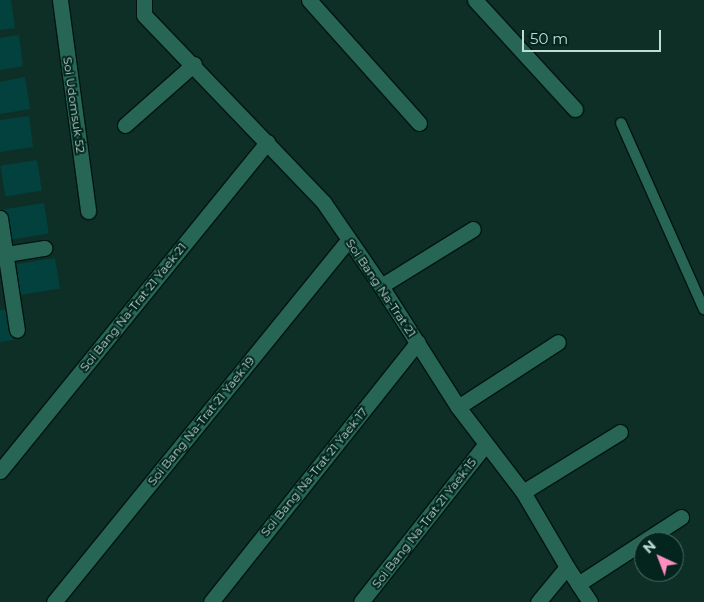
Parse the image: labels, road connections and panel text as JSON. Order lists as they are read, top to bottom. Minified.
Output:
{"streets":{"street":["Soi Udomsuk 52","Soi Bang Na-Trat 21","Soi Bang Na-Trat 21 Yaek 21","Soi Bang Na-Trat 21 Yaek 19","Soi Bang Na-Trat 21 Yaek 17","Soi Bang Na-Trat 21 Yaek 15"]},"crossings":[["Soi Bang Na-Trat 21","Soi Bang Na-Trat 21 Yaek 21"],["Soi Bang Na-Trat 21","Soi Bang Na-Trat 21 Yaek 19"],["Soi Bang Na-Trat 21","Soi Bang Na-Trat 21 Yaek 17"],["Soi Bang Na-Trat 21","Soi Bang Na-Trat 21 Yaek 15"]],"scale_bar":"50 m","north":"top left"}
